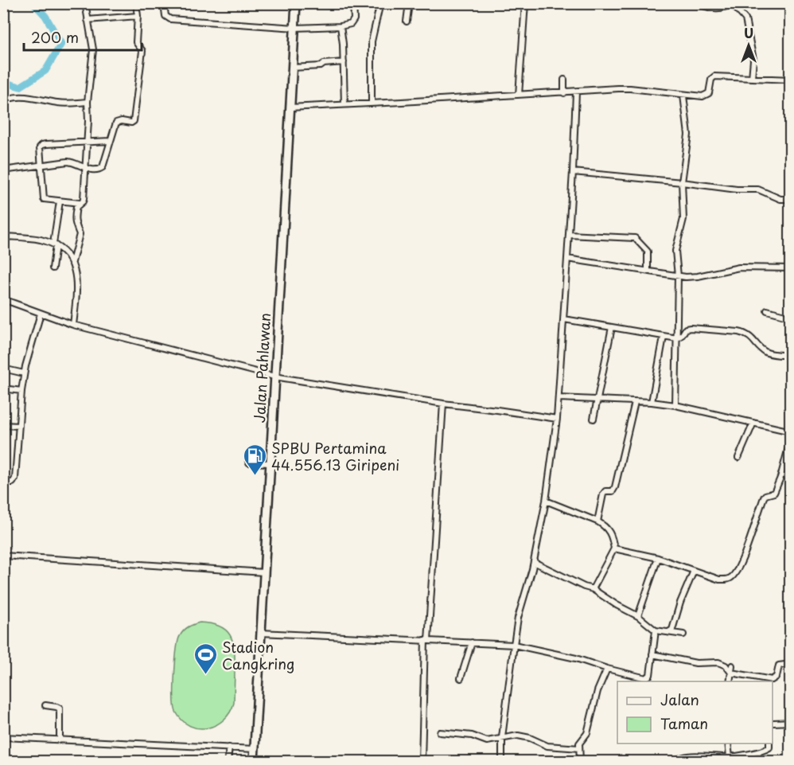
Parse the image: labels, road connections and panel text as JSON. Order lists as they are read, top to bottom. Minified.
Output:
{"streets":{"main road":["Jalan Pahlawan"]},"places":{"fuel station":["SPBU Pertamina 44.556.13 Giripeni"],"sports":["Stadion Cangkring"]},"legend":["Jalan","Taman"],"scale_bar":"200 m","north":"top"}
